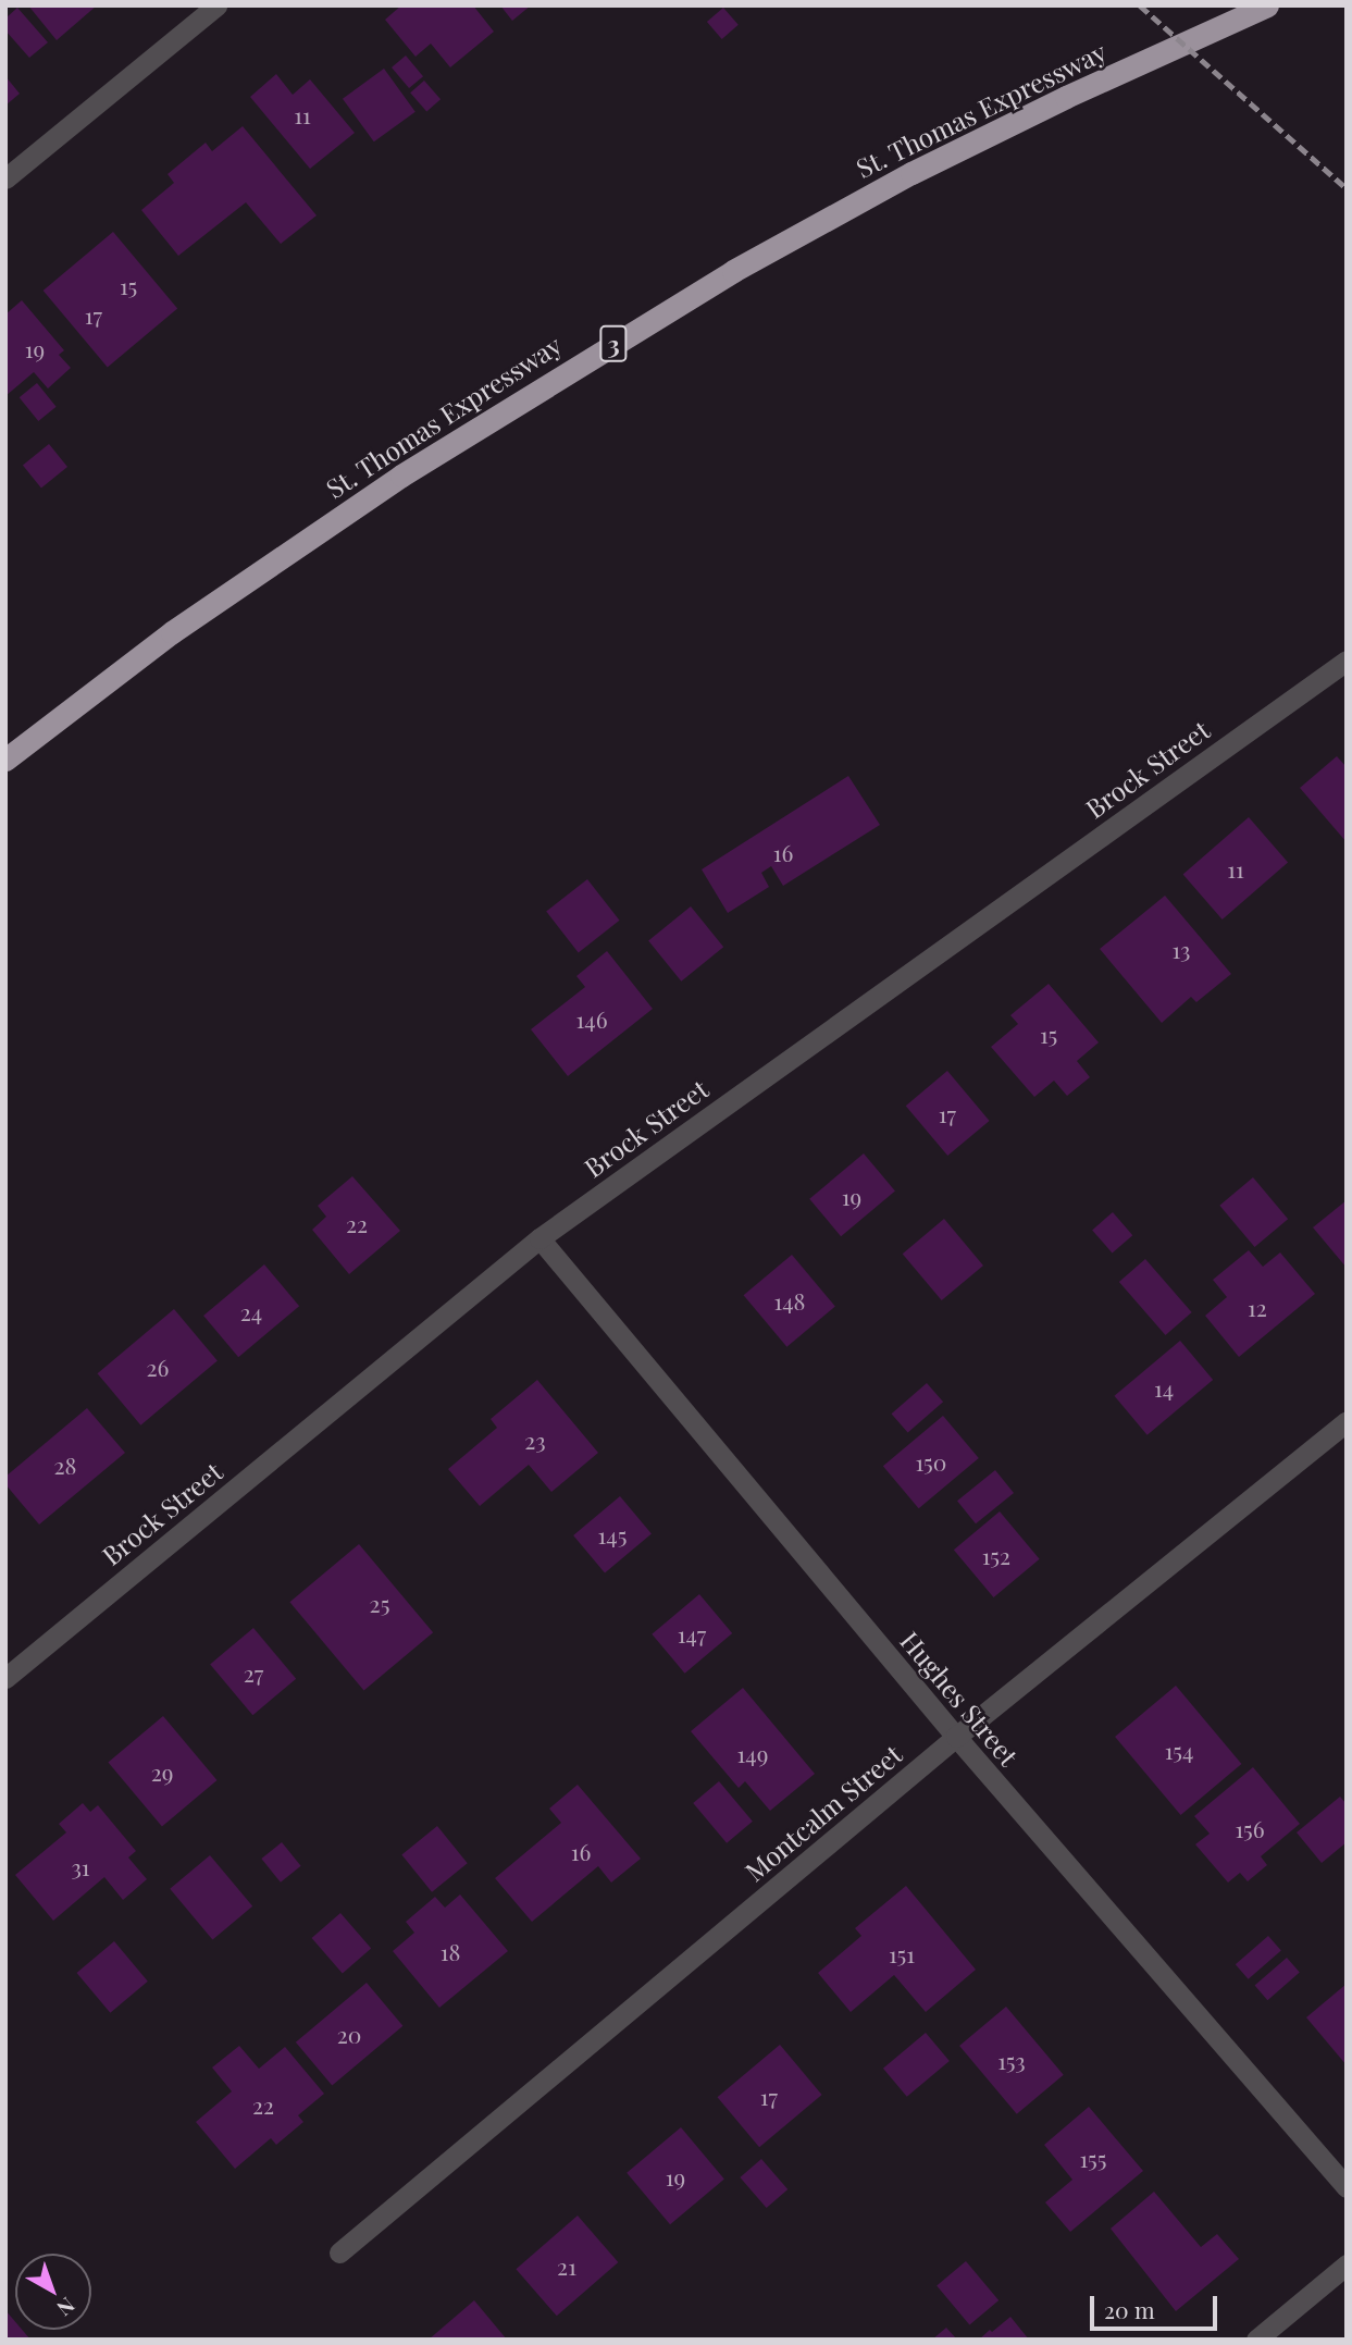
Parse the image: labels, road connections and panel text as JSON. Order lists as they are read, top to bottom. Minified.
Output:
{"streets":{"highway":["St. Thomas Expressway","3"],"street":["Brock Street","Hughes Street","Montcalm Street"]},"crossings":[["Brock Street","Hughes Street"],["Hughes Street","Montcalm Street"]],"house_numbers":["11","15","17","19","16","11","13","146","15","17","19","22","148","12","24","26","14","23","150","28","145","152","25","147","27","154","149","29","156","16","31","18","151","20","153","17","22","155","19","21"],"scale_bar":"20 m","north":"bottom right"}
